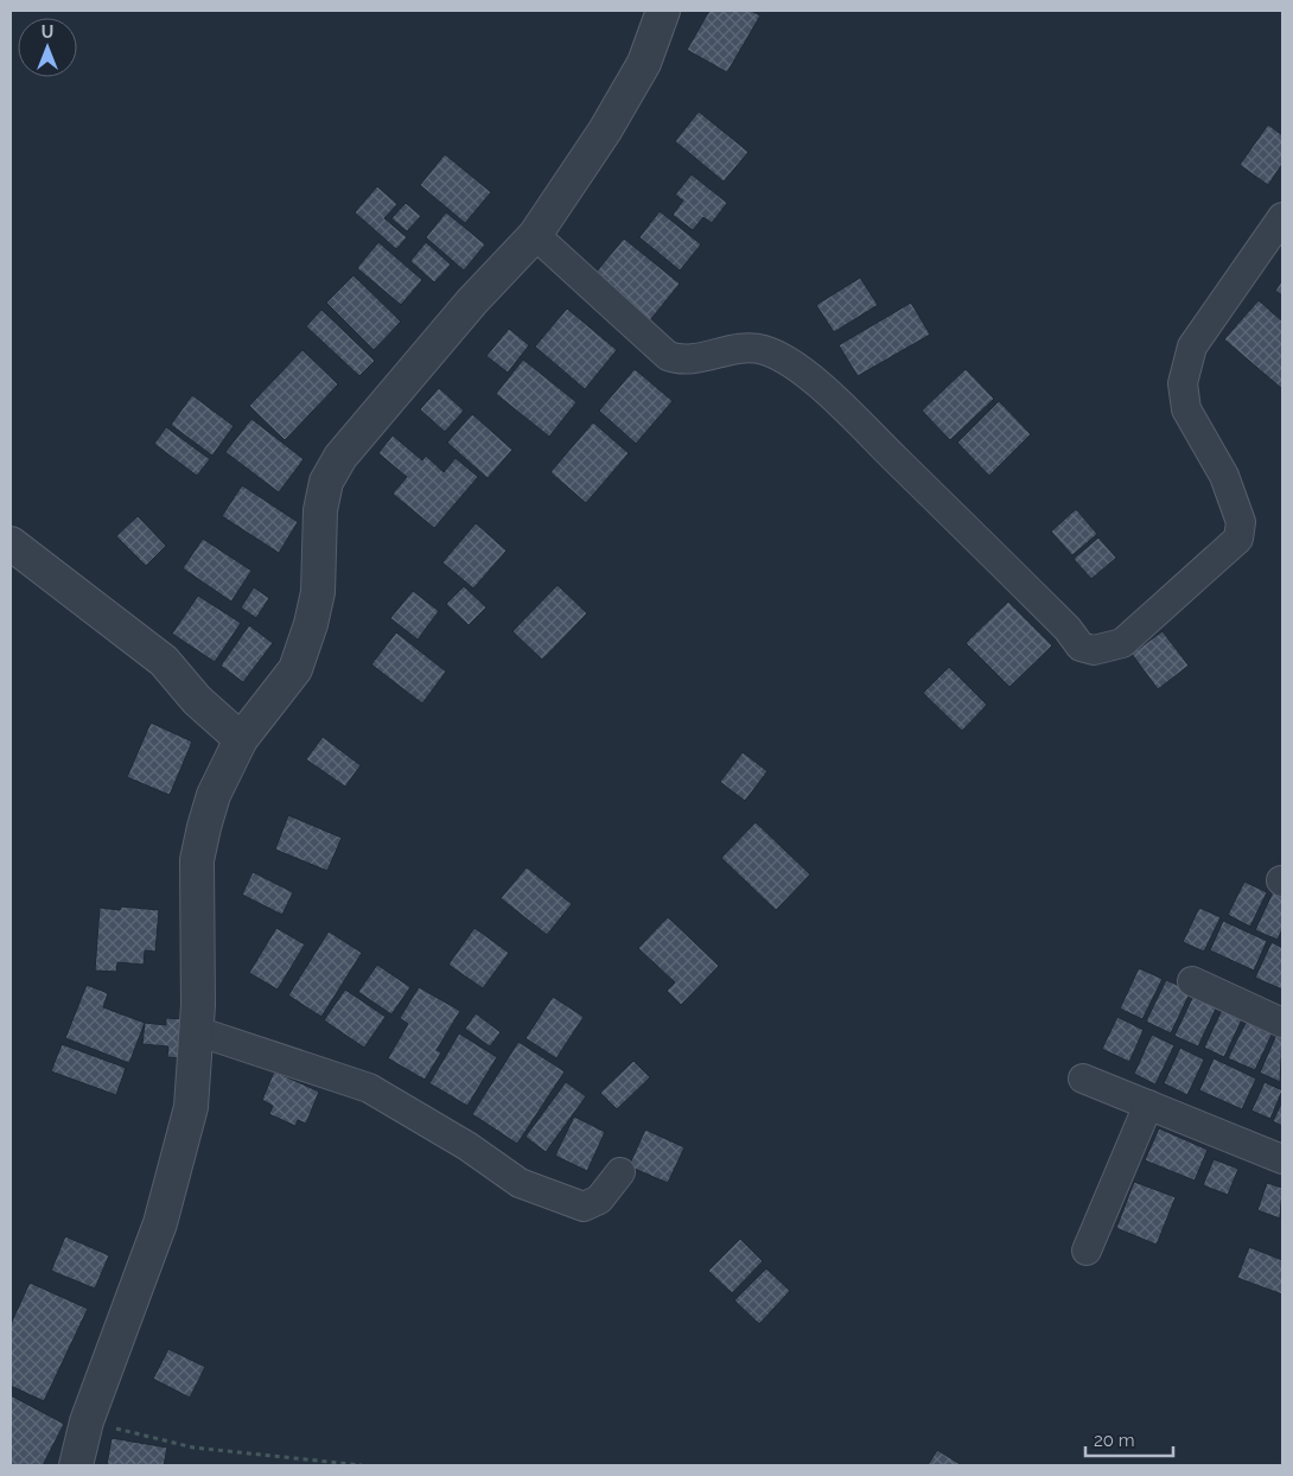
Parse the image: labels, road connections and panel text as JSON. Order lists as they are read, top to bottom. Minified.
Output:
{"scale_bar":"20 m","north":"top"}
